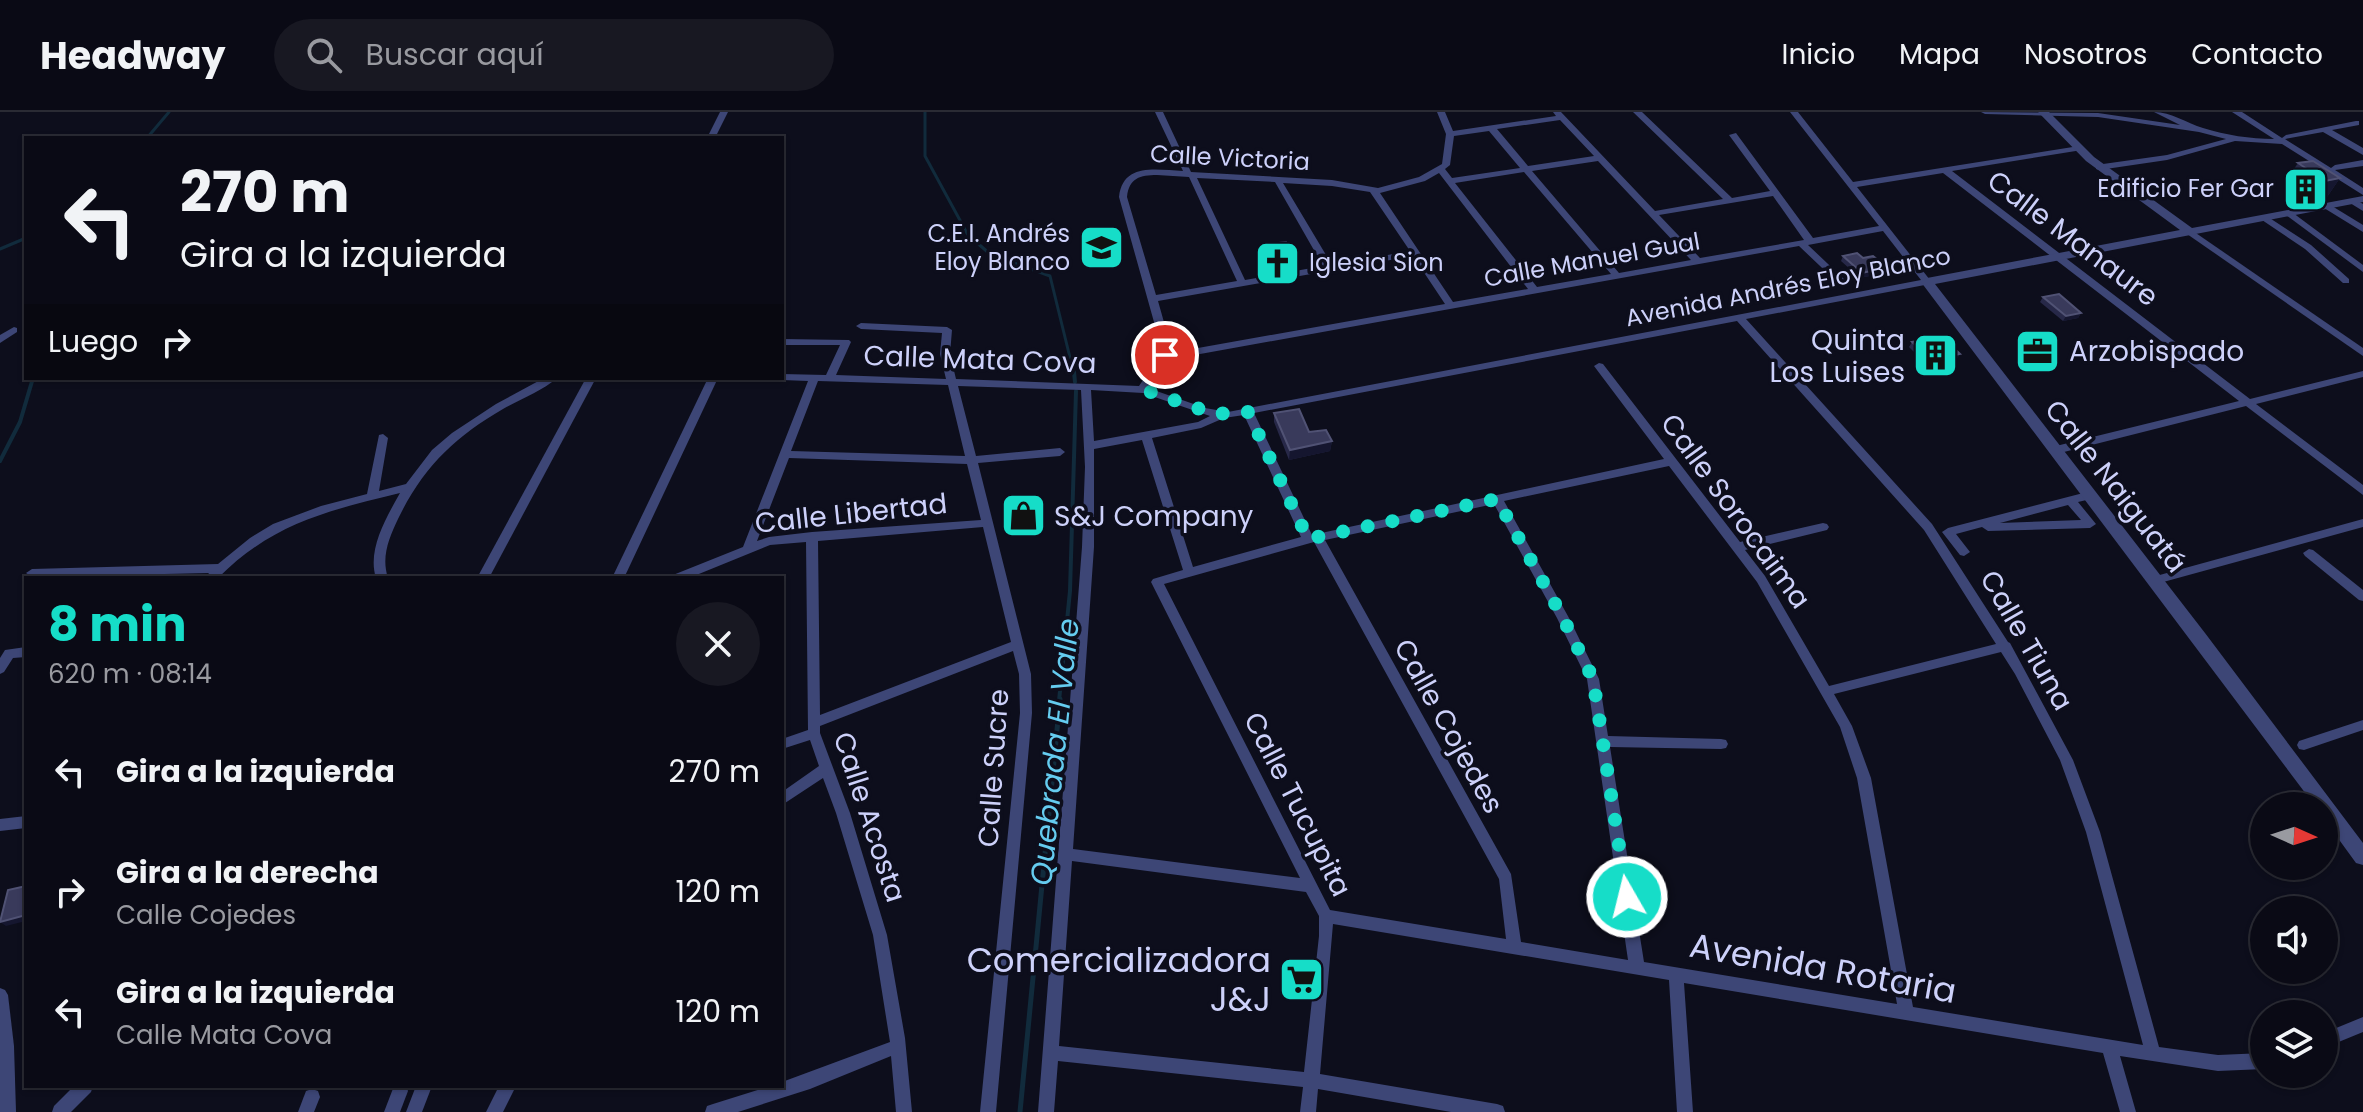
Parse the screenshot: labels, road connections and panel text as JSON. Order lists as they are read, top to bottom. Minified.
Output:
{"streets":{"street":["Calle Victoria","Calle Manaure","Calle Manuel Gual","Avenida Andrés Eloy Blanco","Calle Mata Cova","Calle Naiguatá","Calle Sorocaima","Calle Libertad","Calle Tiuna","Calle Cojedes","Calle Sucre","Calle Tucupita","Calle Acosta","Avenida Rotaria"]},"crossings":[["Calle Victoria","Calle Manuel Gual"],["Calle Manaure","Avenida Andrés Eloy Blanco"],["Calle Manuel Gual","Calle Naiguatá"],["Avenida Andrés Eloy Blanco","Calle Mata Cova"],["Avenida Andrés Eloy Blanco","Calle Naiguatá"],["Avenida Andrés Eloy Blanco","Calle Sorocaima"],["Avenida Andrés Eloy Blanco","Calle Tiuna"],["Avenida Andrés Eloy Blanco","Calle Cojedes"],["Calle Mata Cova","Calle Sucre"],["Calle Sorocaima","Avenida Rotaria"],["Calle Libertad","Calle Sucre"],["Calle Libertad","Calle Acosta"],["Calle Tiuna","Avenida Rotaria"],["Calle Cojedes","Avenida Rotaria"],["Calle Tucupita","Avenida Rotaria"]],"water":["Quebrada El Valle"],"places":{"building":["Edificio Fer Gar","Quinta Los Luises"],"school or university":["C.E.I. Andrés Eloy Blanco"],"church":["Iglesia Sion"],"office":["Arzobispado"],"shop":["S&J Company"],"supermarket":["Comercializadora J&J"]},"north":"right","page":{"header":"Headway","search":"Buscar aquí","nav":["Inicio","Mapa","Nosotros","Contacto"],"turn":["270 m","Gira a la izquierda"],"then":"Luego","heading":["8 min","620 m · 08:14"],"list":[{"name":"Gira a la izquierda","value":"270 m"},{"name":"Gira a la derecha","note":"Calle Cojedes","value":"120 m"},{"name":"Gira a la izquierda","note":"Calle Mata Cova","value":"120 m"}]}}
